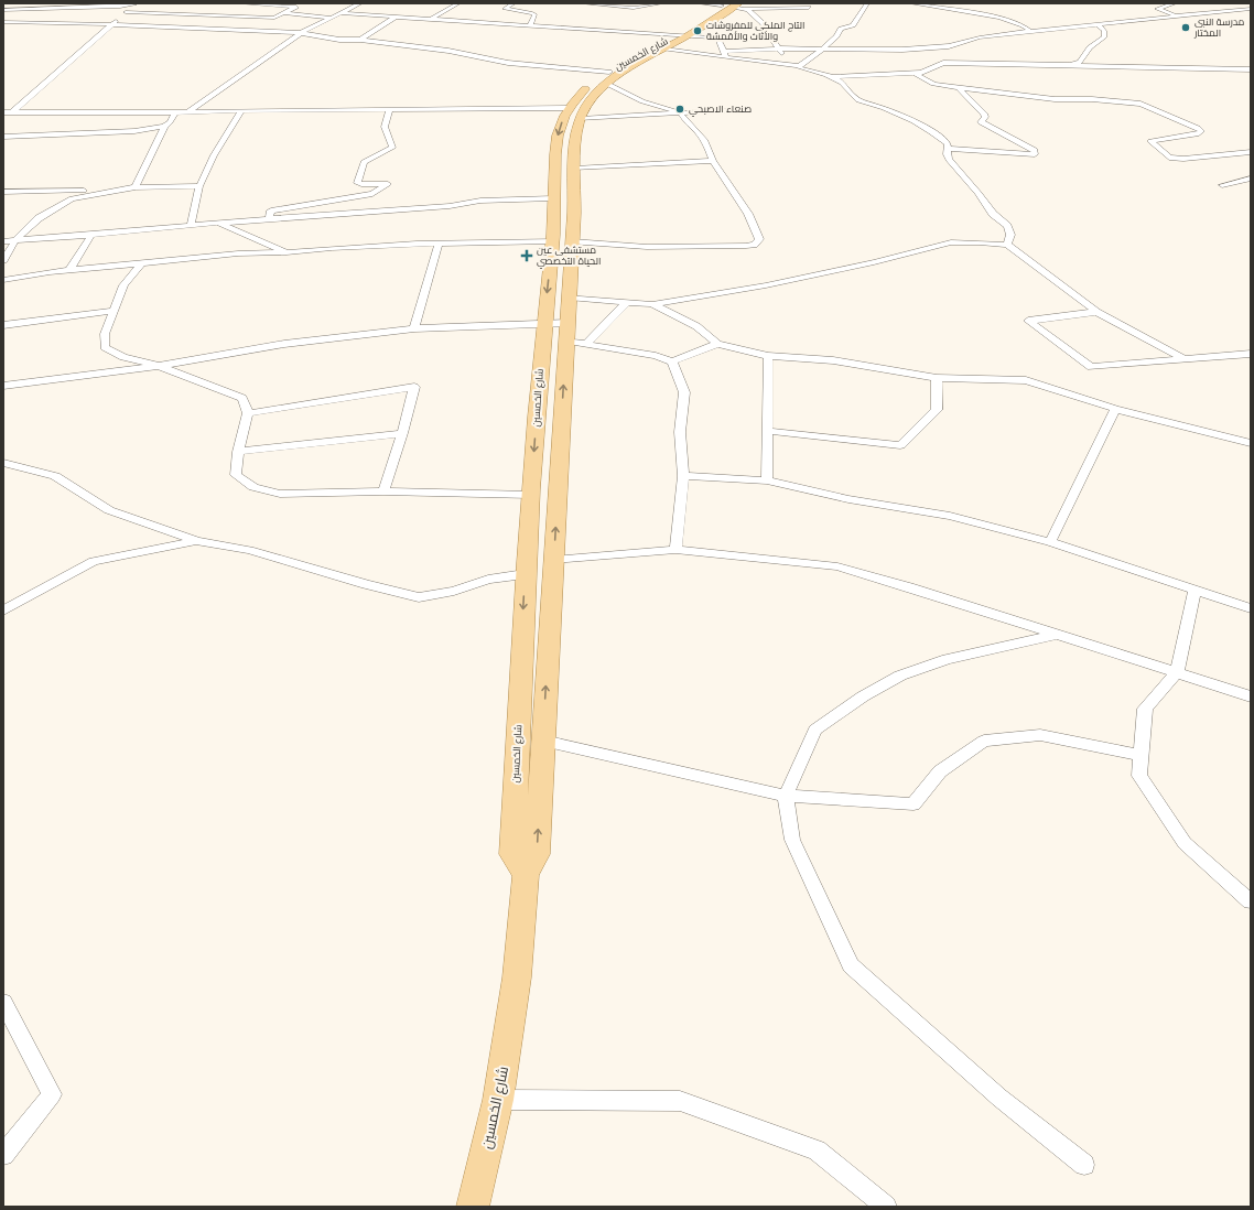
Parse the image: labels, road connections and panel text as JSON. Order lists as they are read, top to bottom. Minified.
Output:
{"streets":{"main road":["شارع الخمسين"]},"places":{"other":["مدرسة النبي المختار","التاج الملكي للمفروشات والأثاث والأقمشة","صنعاء الاصبحي"],"health":["مستشفى عين الحياة التخصصي"]}}
